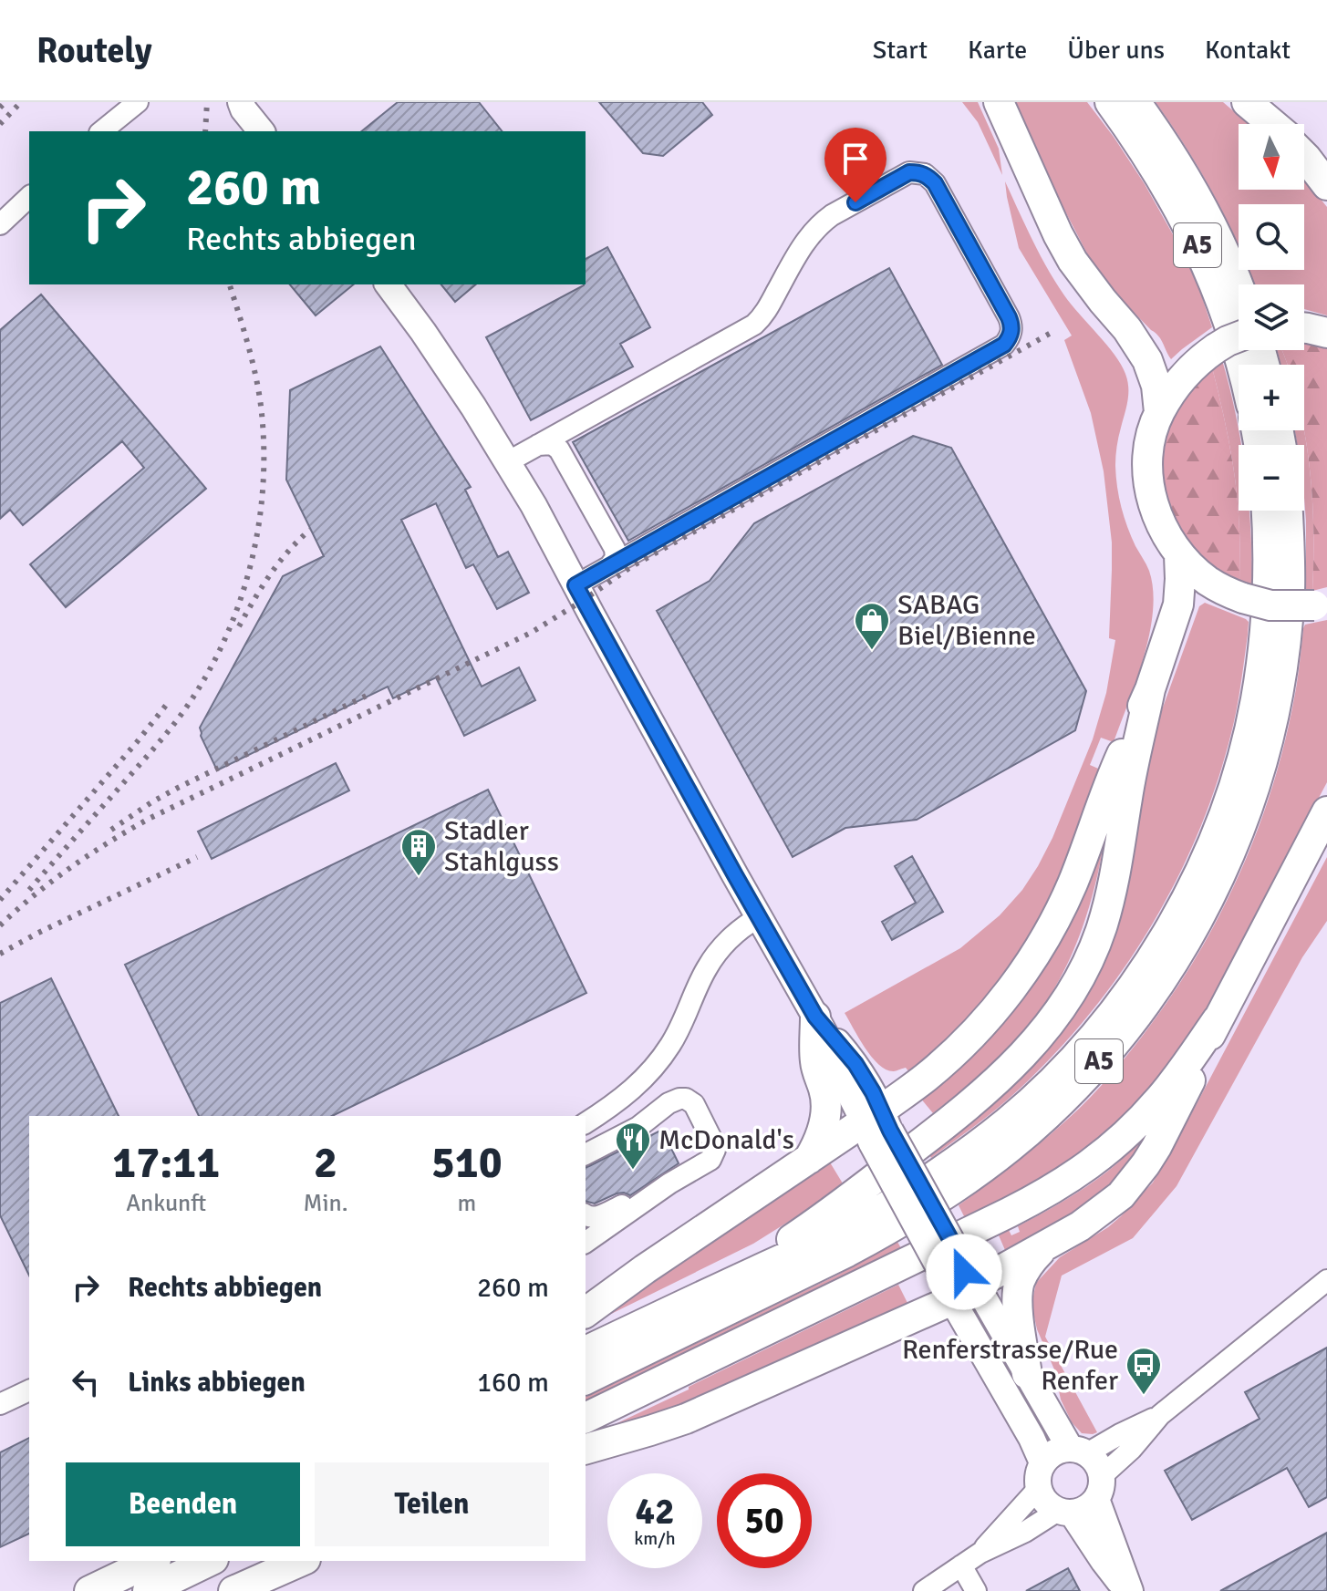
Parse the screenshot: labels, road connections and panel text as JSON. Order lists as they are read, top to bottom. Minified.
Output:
{"streets":{"highway":["A5"]},"places":{"shop":["SABAG Biel/Bienne"],"building":["Stadler Stahlguss"],"restaurant":["McDonald's"],"bus stop":["Renferstrasse/Rue Renfer"]},"north":"bottom","page":{"header":"Routely","nav":["Start","Karte","Über uns","Kontakt"],"map_buttons":["+","−"],"turn":["260 m","Rechts abbiegen"],"eta":["17:11","Ankunft","2","Min.","510","m"],"list":[{"name":"Rechts abbiegen","value":"260 m"},{"name":"Links abbiegen","value":"160 m"}],"buttons":["Beenden","Teilen"],"speed":"42 km/h","limit":"50"}}
